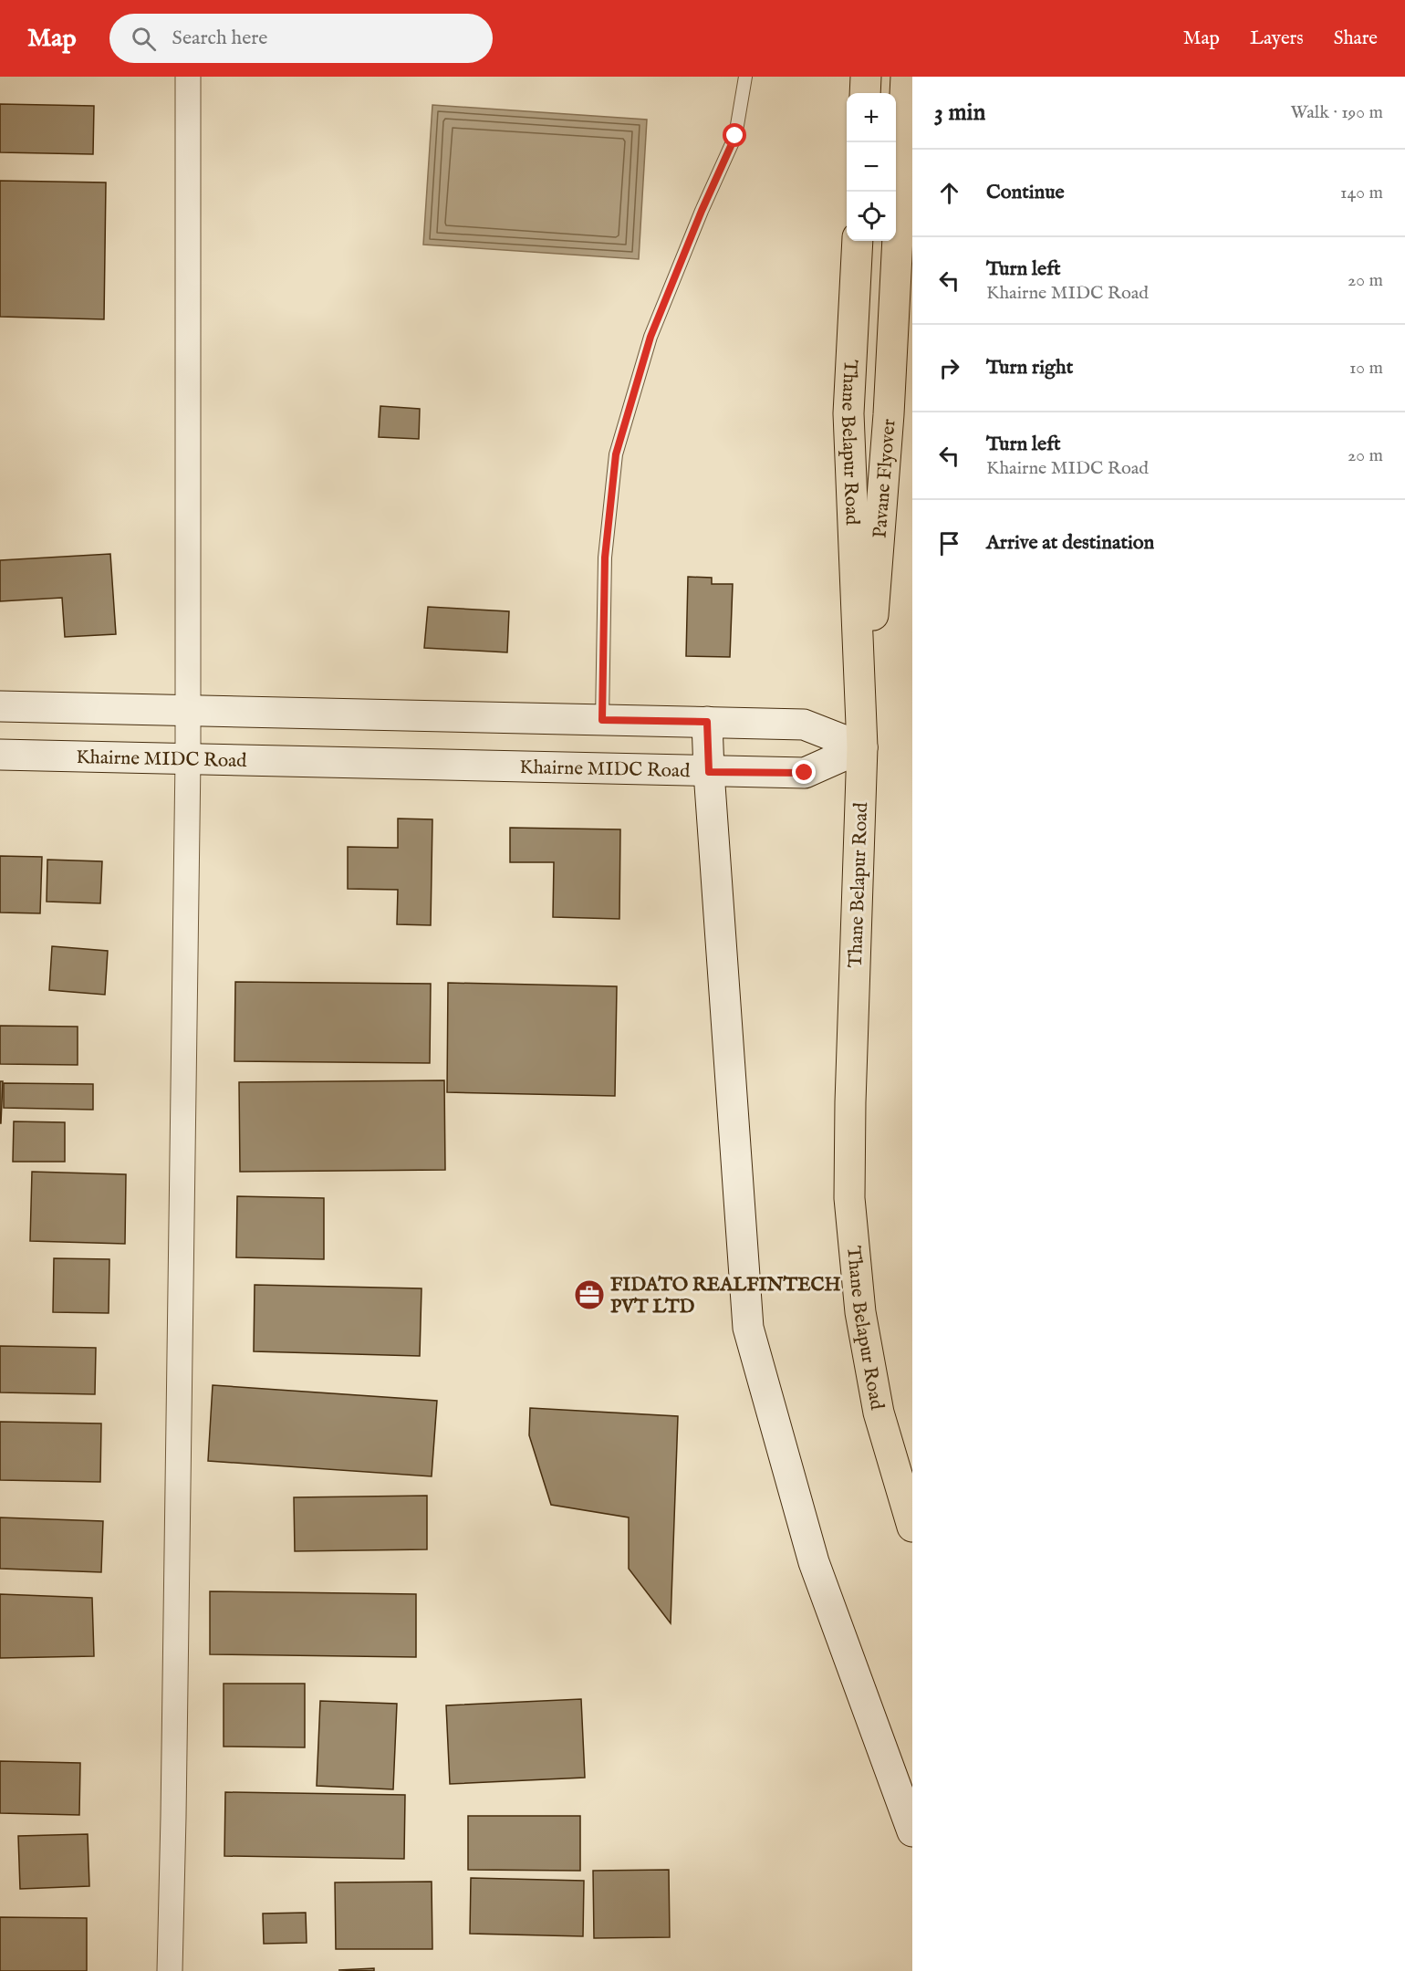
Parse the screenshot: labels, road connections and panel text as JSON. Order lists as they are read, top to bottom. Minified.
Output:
{"streets":{"main road":["Thane Belapur Road","Pavane Flyover","Khairne MIDC Road"]},"crossings":[["Thane Belapur Road","Pavane Flyover"],["Thane Belapur Road","Khairne MIDC Road"],["Pavane Flyover","Khairne MIDC Road"]],"places":{"office":["FIDATO REALFINTECH PVT LTD"]},"page":{"header":"Map","search":"Search here","nav":["Map","Layers","Share"],"heading":["3 min","Walk · 190 m"],"map_buttons":["+","−"],"list":[["Continue","140 m"],["Turn left","Khairne MIDC Road","20 m"],["Turn right","10 m"],["Turn left","Khairne MIDC Road","20 m"],"Arrive at destination"]}}
